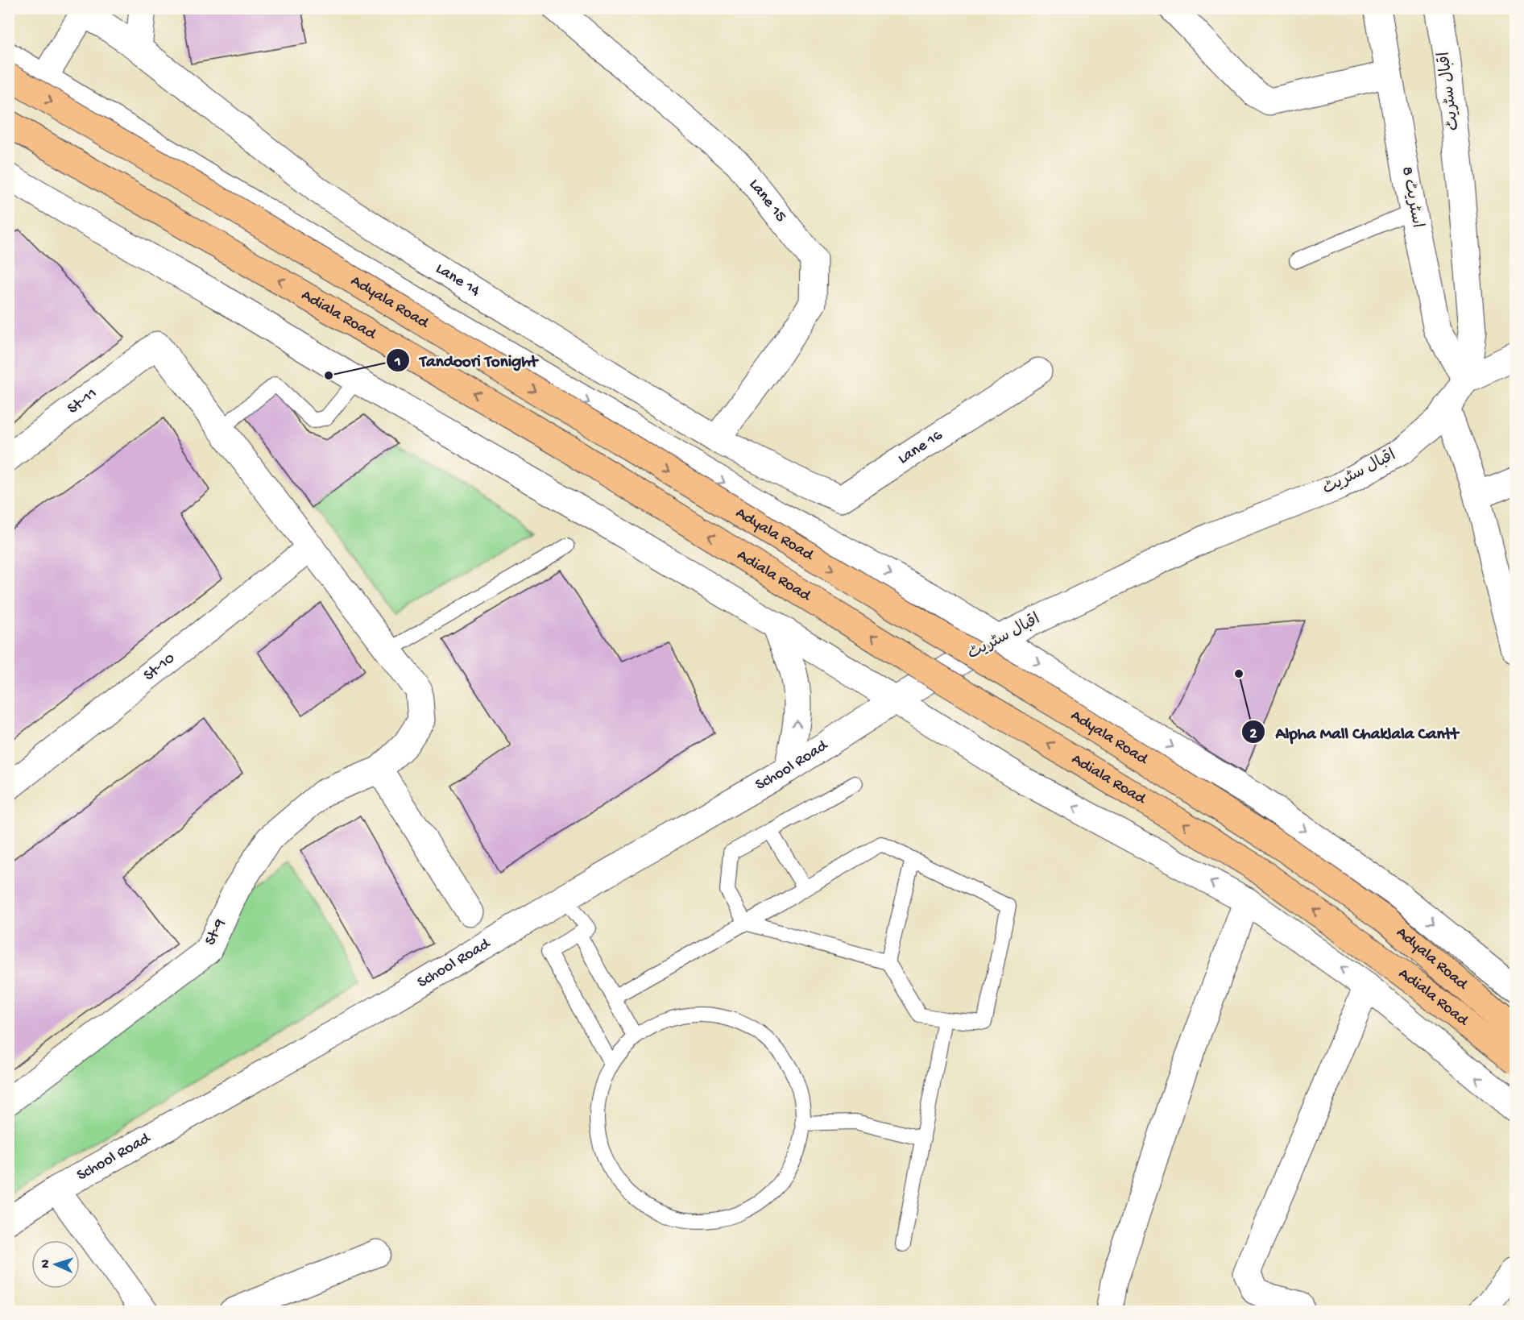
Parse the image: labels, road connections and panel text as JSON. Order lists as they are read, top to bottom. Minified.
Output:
{"streets":{"main road":["Adyala Road","Adiala Road"],"street":["اقبال سٹریٹ","اسٹریٹ 8","Lane 15","Lane 14","St-11","Lane 16","St-10","School Road","St-9"]},"crossings":[["اقبال سٹریٹ","اسٹریٹ 8"],["اقبال سٹریٹ","School Road"],["Lane 15","Lane 14"],["Lane 14","Lane 16"]],"one_way":["Adyala Road","Adiala Road"],"places":["Tandoori Tonight","Alpha Mall Chaklala Cantt"],"north":"left"}
